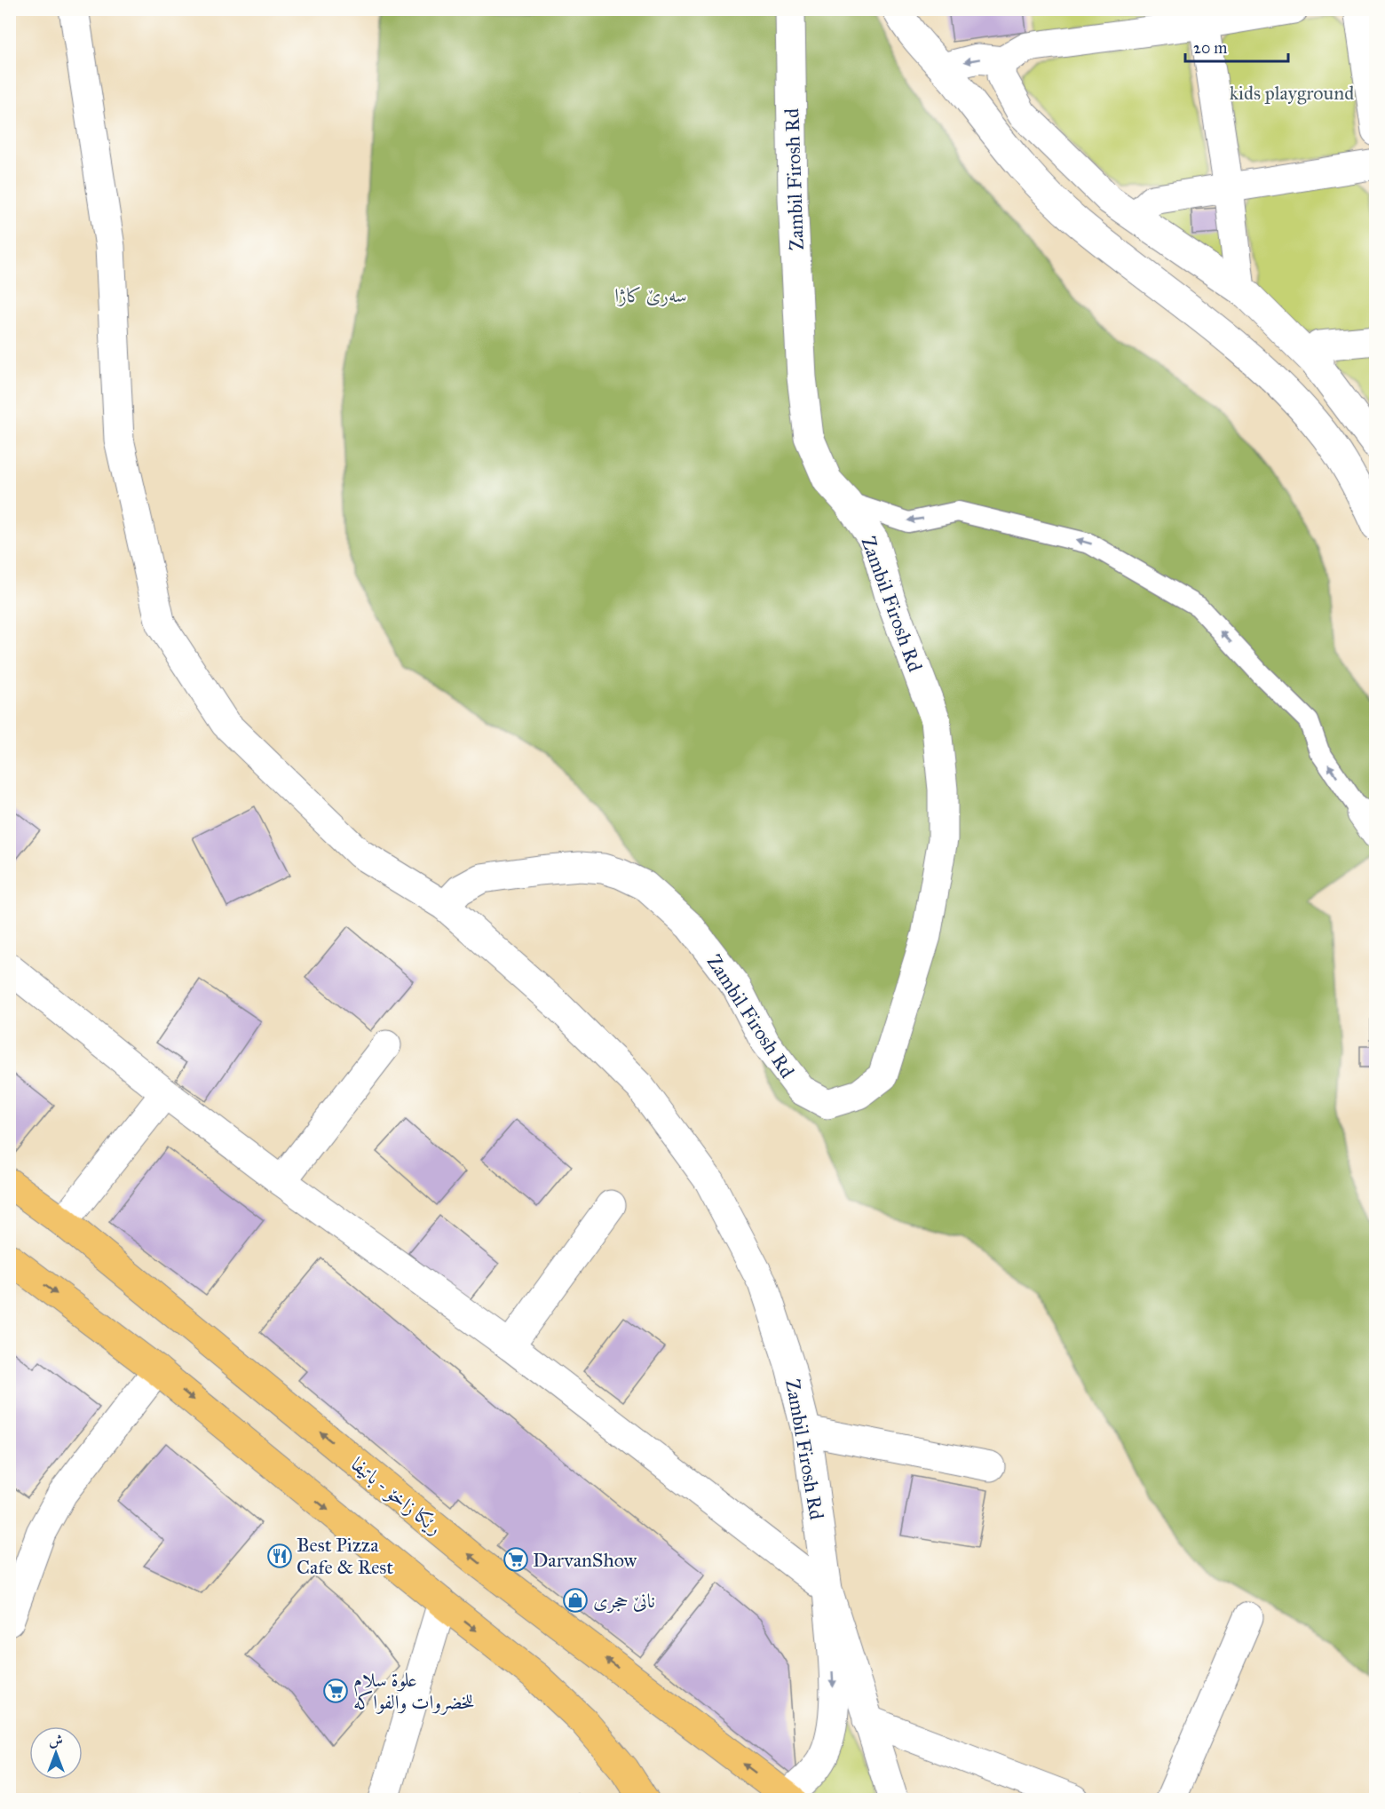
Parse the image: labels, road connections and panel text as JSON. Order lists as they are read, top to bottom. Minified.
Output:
{"streets":{"highway":["رێکا زاخۆ - باتیفا"],"street":["Zambil Firosh Rd"]},"parks":["kids playground","سەرێ کاژا"],"places":{"restaurant":["Best Pizza Cafe & Rest"],"supermarket":["DarvanShow","علوة سلام للخضروات والفواكه"],"shop":["نانێ حجری"]},"scale_bar":"20 m","north":"top"}
